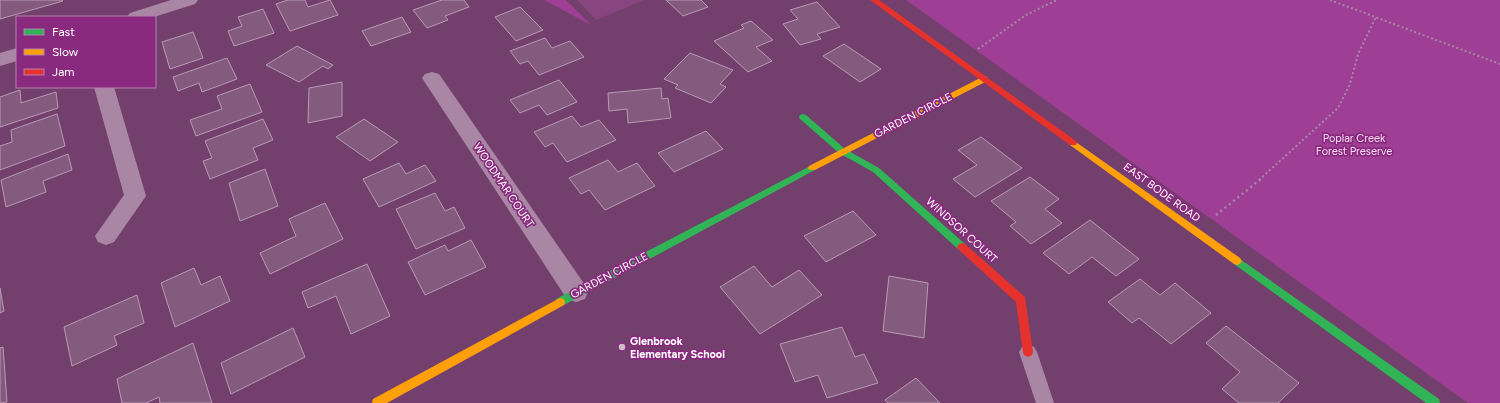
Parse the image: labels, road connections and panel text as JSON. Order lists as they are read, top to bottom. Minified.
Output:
{"streets":{"street":["GARDEN CIRCLE","WOODMAR COURT","EAST BODE ROAD","WINDSOR COURT"]},"crossings":[["GARDEN CIRCLE","WOODMAR COURT"],["GARDEN CIRCLE","EAST BODE ROAD"],["GARDEN CIRCLE","WINDSOR COURT"]],"parks":["Poplar Creek Forest Preserve"],"places":["Glenbrook Elementary School"],"legend":["Fast","Slow","Jam"]}
